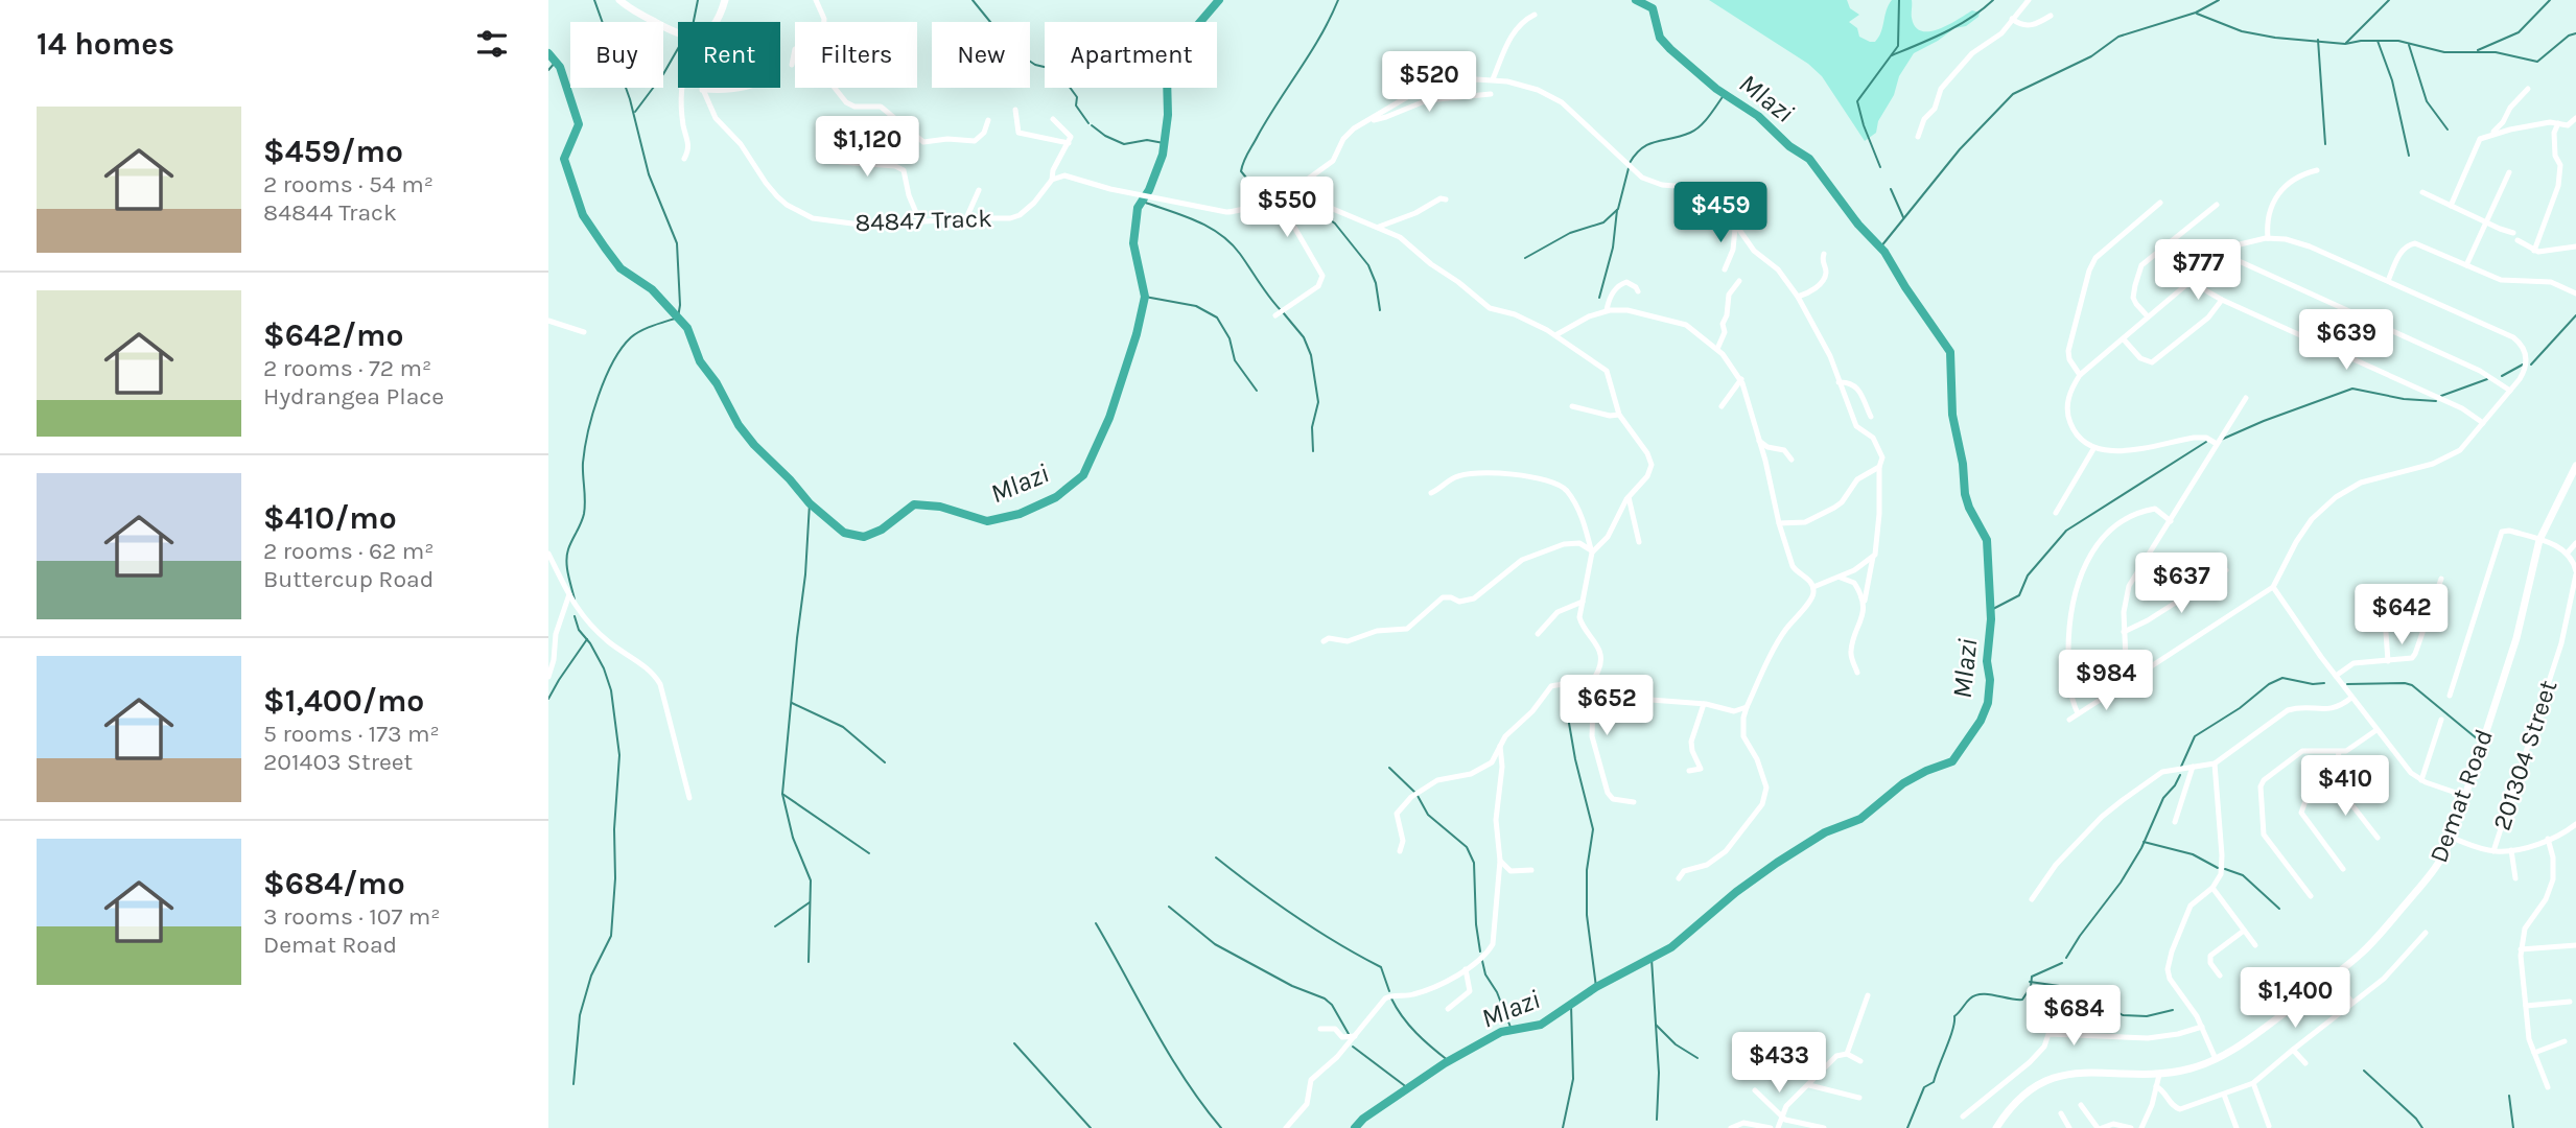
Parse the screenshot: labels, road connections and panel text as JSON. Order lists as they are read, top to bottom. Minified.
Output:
{"streets":{"street":["84847 Track","201304 Street","Demat Road"]},"water":["Mlazi"],"page":{"heading":"14 homes","chip":["Buy","Rent","Filters","New","Apartment"],"price":["$520","$1,120","$550","$459","$777","$639","$637","$642","$984","$652","$410","$1,400","$684","$433"],"list":[{"name":"$459/mo","note":"2 rooms · 54 m² · 84844 Track"},{"name":"$642/mo","note":"2 rooms · 72 m² · Hydrangea Place"},{"name":"$410/mo","note":"2 rooms · 62 m² · Buttercup Road"},{"name":"$1,400/mo","note":"5 rooms · 173 m² · 201403 Street"},{"name":"$684/mo","note":"3 rooms · 107 m² · Demat Road"}]}}
